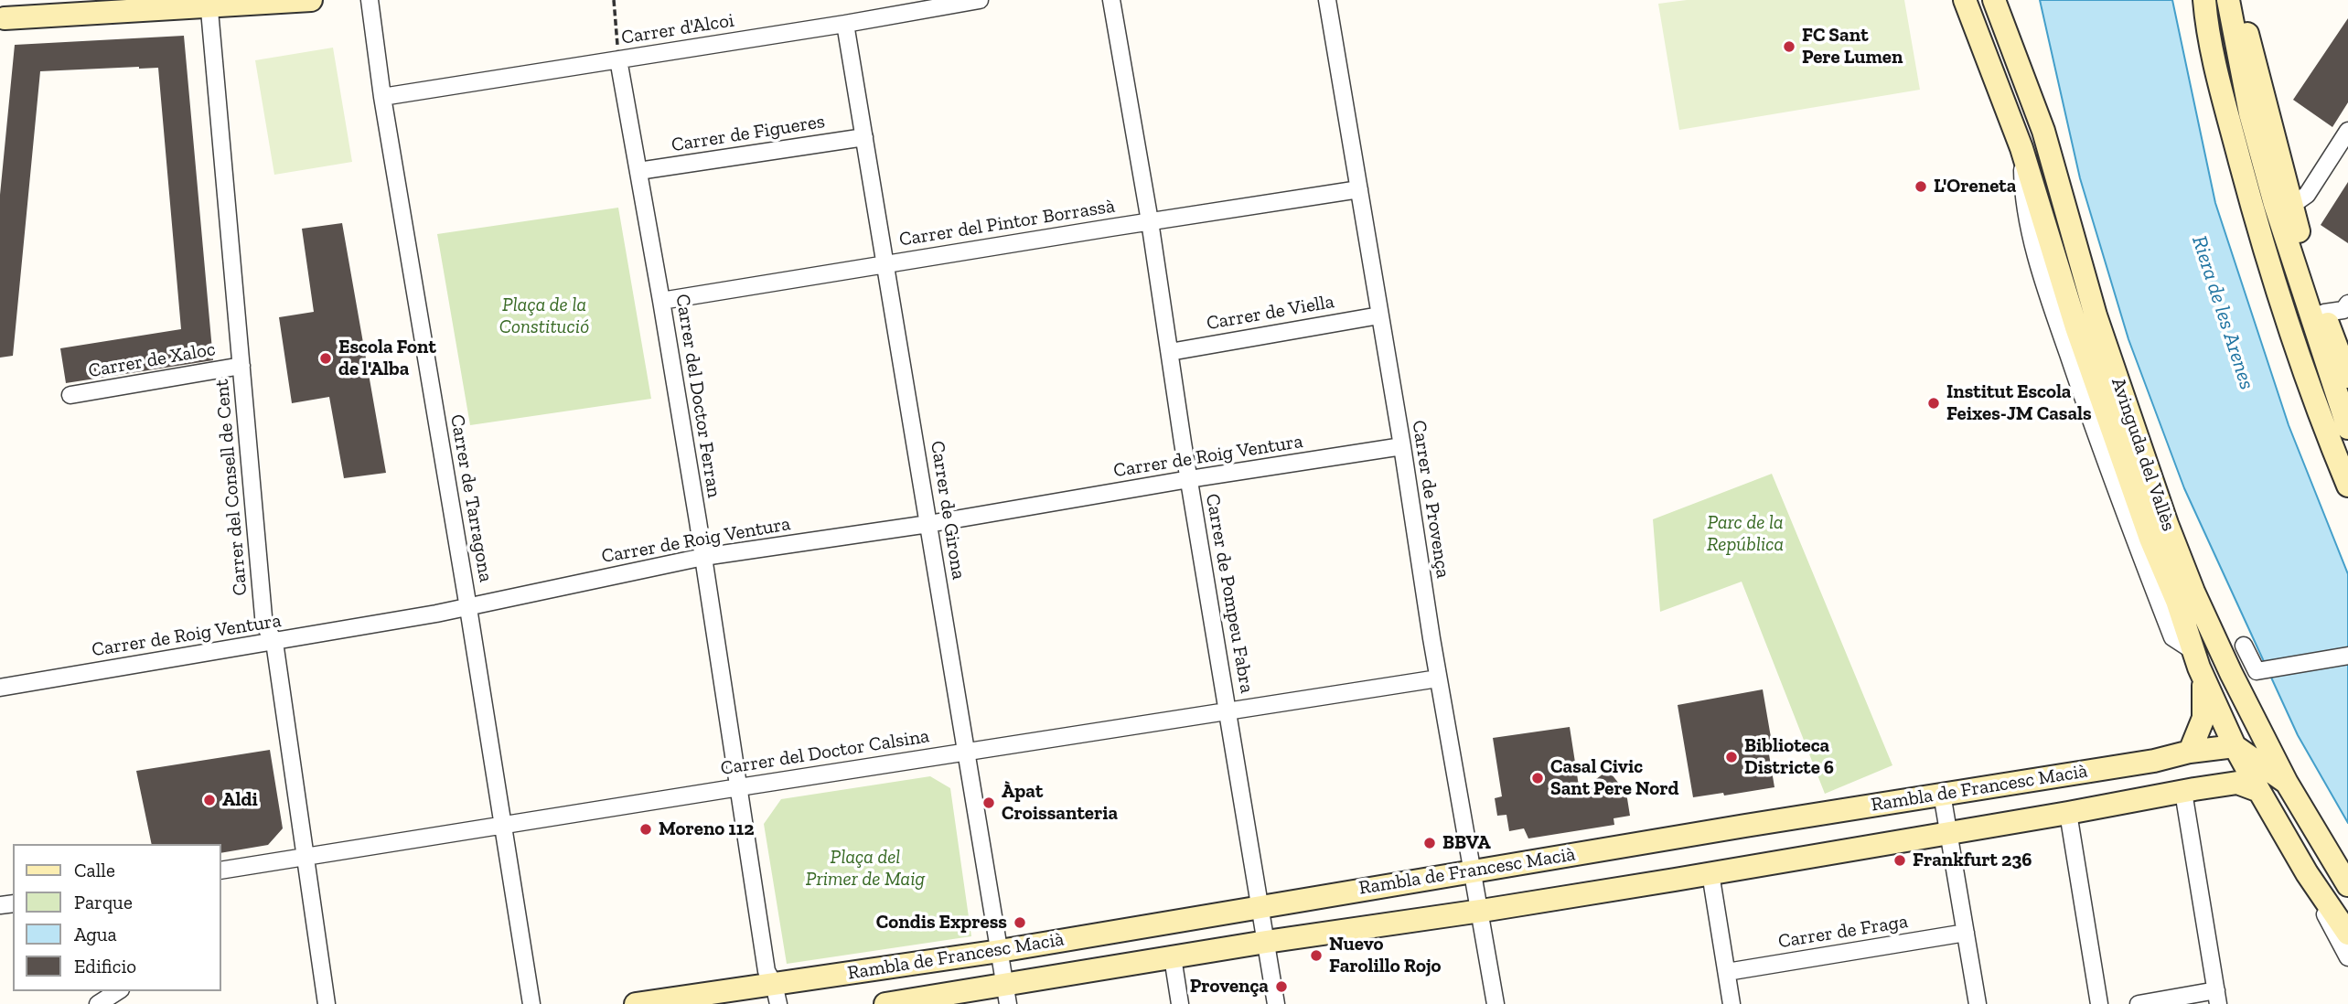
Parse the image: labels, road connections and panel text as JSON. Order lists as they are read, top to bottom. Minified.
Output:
{"streets":{"main road":["Avinguda del Vallès","Rambla de Francesc Macià"],"street":["Carrer d'Alcoi","Carrer de Figueres","Carrer del Pintor Borrassà","Carrer de Viella","Carrer de Xaloc","Carrer del Doctor Ferran","Carrer de Roig Ventura","Carrer del Consell de Cent","Carrer de Tarragona","Carrer de Provença","Carrer de Girona","Carrer de Pompeu Fabra","Carrer del Doctor Calsina","Carrer de Fraga"]},"crossings":[["Carrer d'Alcoi","Carrer del Doctor Ferran"],["Carrer d'Alcoi","Carrer de Tarragona"],["Carrer d'Alcoi","Carrer de Girona"],["Carrer de Figueres","Carrer del Doctor Ferran"],["Carrer de Figueres","Carrer de Girona"],["Carrer del Pintor Borrassà","Carrer del Doctor Ferran"],["Carrer del Pintor Borrassà","Carrer de Provença"],["Carrer del Pintor Borrassà","Carrer de Girona"],["Carrer del Pintor Borrassà","Carrer de Pompeu Fabra"],["Carrer de Viella","Carrer de Provença"],["Carrer de Viella","Carrer de Pompeu Fabra"],["Carrer de Xaloc","Carrer del Consell de Cent"],["Carrer del Doctor Ferran","Carrer de Roig Ventura"],["Carrer del Doctor Ferran","Carrer del Doctor Calsina"],["Carrer del Doctor Ferran","Rambla de Francesc Macià"],["Avinguda del Vallès","Rambla de Francesc Macià"],["Carrer de Roig Ventura","Carrer del Consell de Cent"],["Carrer de Roig Ventura","Carrer de Tarragona"],["Carrer de Roig Ventura","Carrer de Provença"],["Carrer de Roig Ventura","Carrer de Girona"],["Carrer de Roig Ventura","Carrer de Pompeu Fabra"],["Carrer del Consell de Cent","Carrer del Doctor Calsina"],["Carrer de Tarragona","Carrer del Doctor Calsina"],["Carrer de Provença","Carrer del Doctor Calsina"],["Carrer de Provença","Rambla de Francesc Macià"],["Carrer de Girona","Carrer del Doctor Calsina"],["Carrer de Girona","Rambla de Francesc Macià"],["Carrer de Pompeu Fabra","Carrer del Doctor Calsina"],["Carrer de Pompeu Fabra","Rambla de Francesc Macià"]],"water":["Riera de les Arenes"],"parks":["Plaça de la Constitució","Parc de la República","Plaça del Primer de Maig"],"places":["FC Sant Pere Lumen","L'Oreneta","Escola Font de l'Alba","Institut Escola Feixes-JM Casals","Biblioteca Districte 6","Casal Civic Sant Pere Nord","Aldi","Àpat Croissanteria","Moreno 112","BBVA","Frankfurt 236","Condis Express","Nuevo Farolillo Rojo","Provença"],"legend":["Calle","Parque","Agua","Edificio"]}
